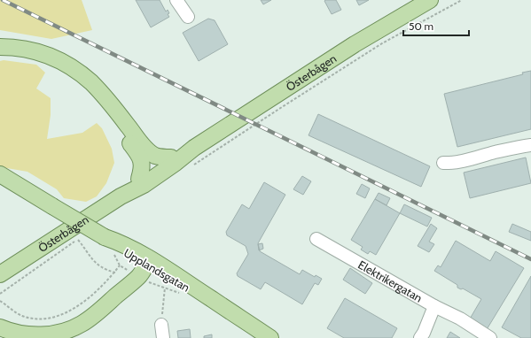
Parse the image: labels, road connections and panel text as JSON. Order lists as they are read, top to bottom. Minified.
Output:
{"streets":{"main road":["Österbågen","Upplandsgatan"],"street":["Elektrikergatan"]},"scale_bar":"50 m"}
